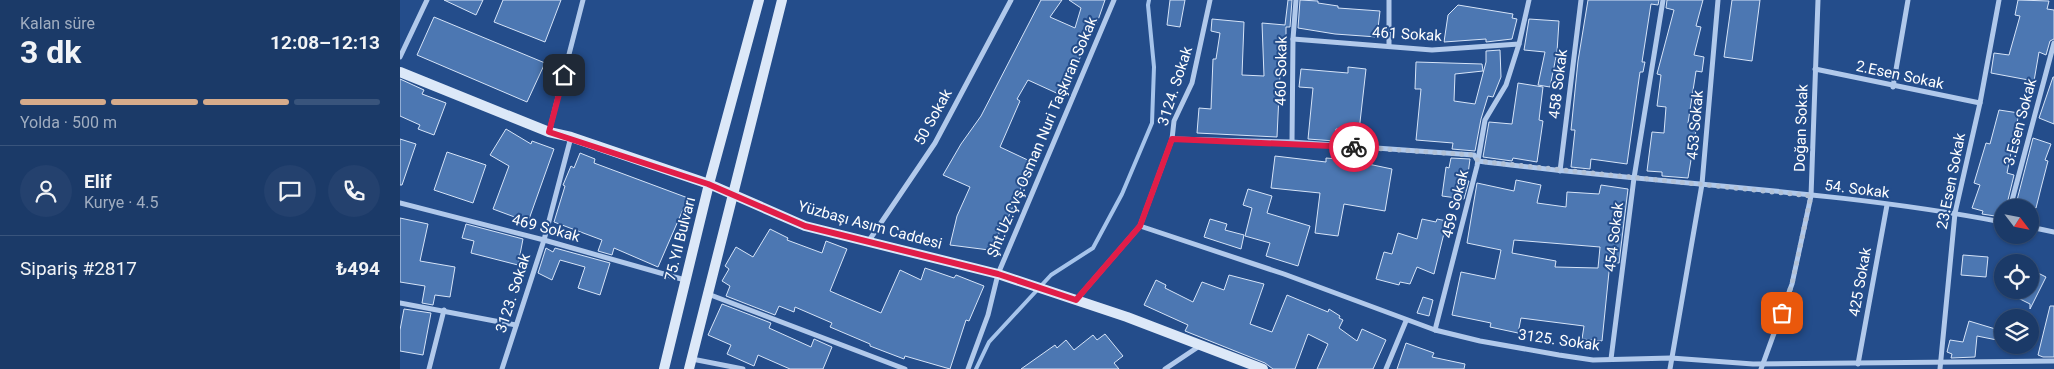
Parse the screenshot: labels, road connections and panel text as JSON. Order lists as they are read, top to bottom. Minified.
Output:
{"streets":{"main road":["Yüzbaşı Asım Caddesi","75.Yıl Bulvarı"],"street":["461 Sokak","460 Sokak","2.Esen Sokak","458 Sokak","3124. Sokak","50 Sokak","3.Esen Sokak","453 Sokak","Doğan Sokak","Şht.Uz.Çvş.Osman Nuri Taşkıran Sokak","23.Esen Sokak","54. Sokak","459 Sokak","469 Sokak","454 Sokak","425 Sokak","3123. Sokak","3125. Sokak"]},"crossings":[["461 Sokak","460 Sokak"],["461 Sokak","459 Sokak"],["460 Sokak","54. Sokak"],["2.Esen Sokak","Doğan Sokak"],["2.Esen Sokak","23.Esen Sokak"],["458 Sokak","54. Sokak"],["3124. Sokak","54. Sokak"],["3124. Sokak","Yüzbaşı Asım Caddesi"],["3124. Sokak","3125. Sokak"],["50 Sokak","Yüzbaşı Asım Caddesi"],["453 Sokak","54. Sokak"],["453 Sokak","3125. Sokak"],["Doğan Sokak","54. Sokak"],["Doğan Sokak","3125. Sokak"],["Şht.Uz.Çvş.Osman Nuri Taşkıran Sokak","Yüzbaşı Asım Caddesi"],["23.Esen Sokak","54. Sokak"],["23.Esen Sokak","3125. Sokak"],["54. Sokak","459 Sokak"],["54. Sokak","454 Sokak"],["54. Sokak","425 Sokak"],["459 Sokak","3125. Sokak"],["Yüzbaşı Asım Caddesi","75.Yıl Bulvarı"],["Yüzbaşı Asım Caddesi","3123. Sokak"],["469 Sokak","75.Yıl Bulvarı"],["469 Sokak","3123. Sokak"],["454 Sokak","3125. Sokak"],["425 Sokak","3125. Sokak"]],"north":"bottom right","page":{"heading":["3 dk","Kalan süre","12:08–12:13"],"panel":["Elif","Kurye · 4.5","Sipariş #2817","₺494"],"bar":"Yolda · 500 m"}}
